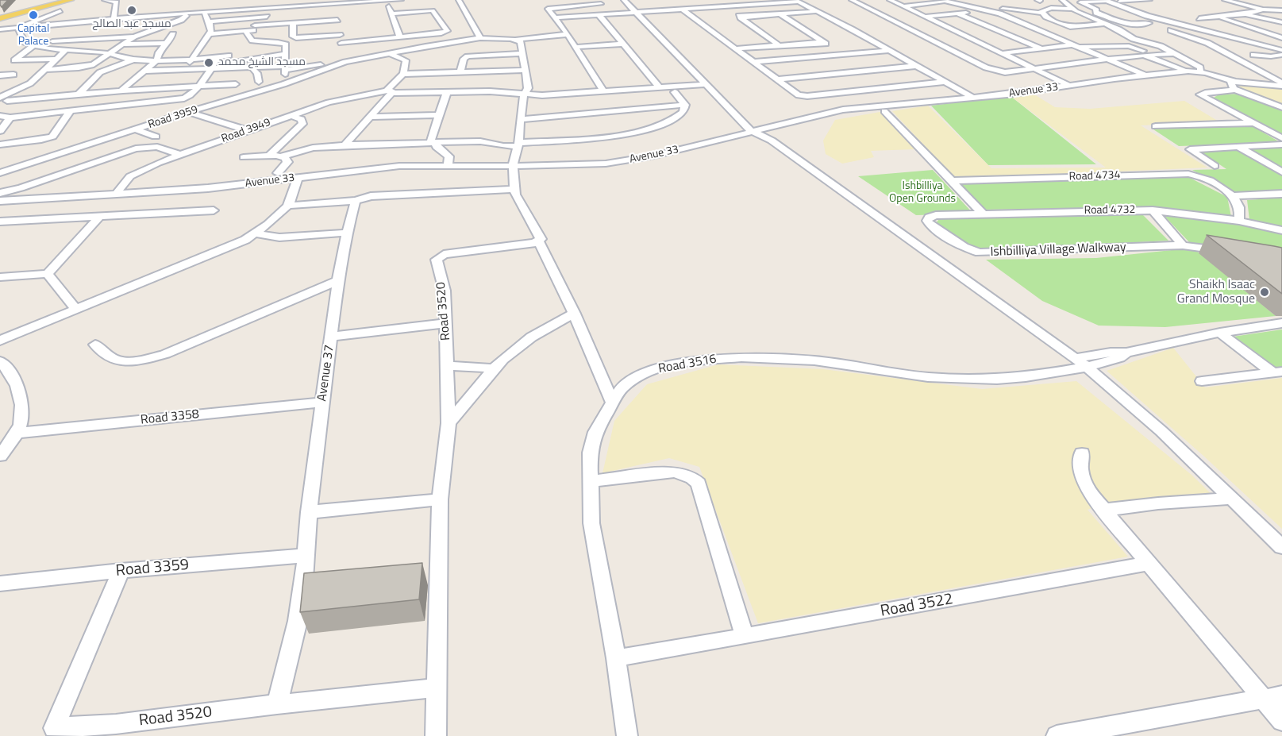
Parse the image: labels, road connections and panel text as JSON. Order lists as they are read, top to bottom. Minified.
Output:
{"streets":{"street":["Avenue 33","Road 3959","Road 3949","Road 4734","Road 4732","Ishbilliya Village Walkway","Road 3520","Road 3516","Avenue 37","Road 3358","Road 3359","Road 3522"]},"crossings":[["Avenue 33","Road 3949"],["Road 4732","Ishbilliya Village Walkway"],["Road 3520","Avenue 37"],["Road 3520","Road 3359"],["Road 3516","Road 3522"],["Avenue 37","Road 3358"],["Avenue 37","Road 3359"]],"parks":["Ishbilliya Open Grounds"],"places":["مسجد عبد الصالح","Capital Palace","مسجد الشيخ محمد","Shaikh Isaac Grand Mosque"]}
